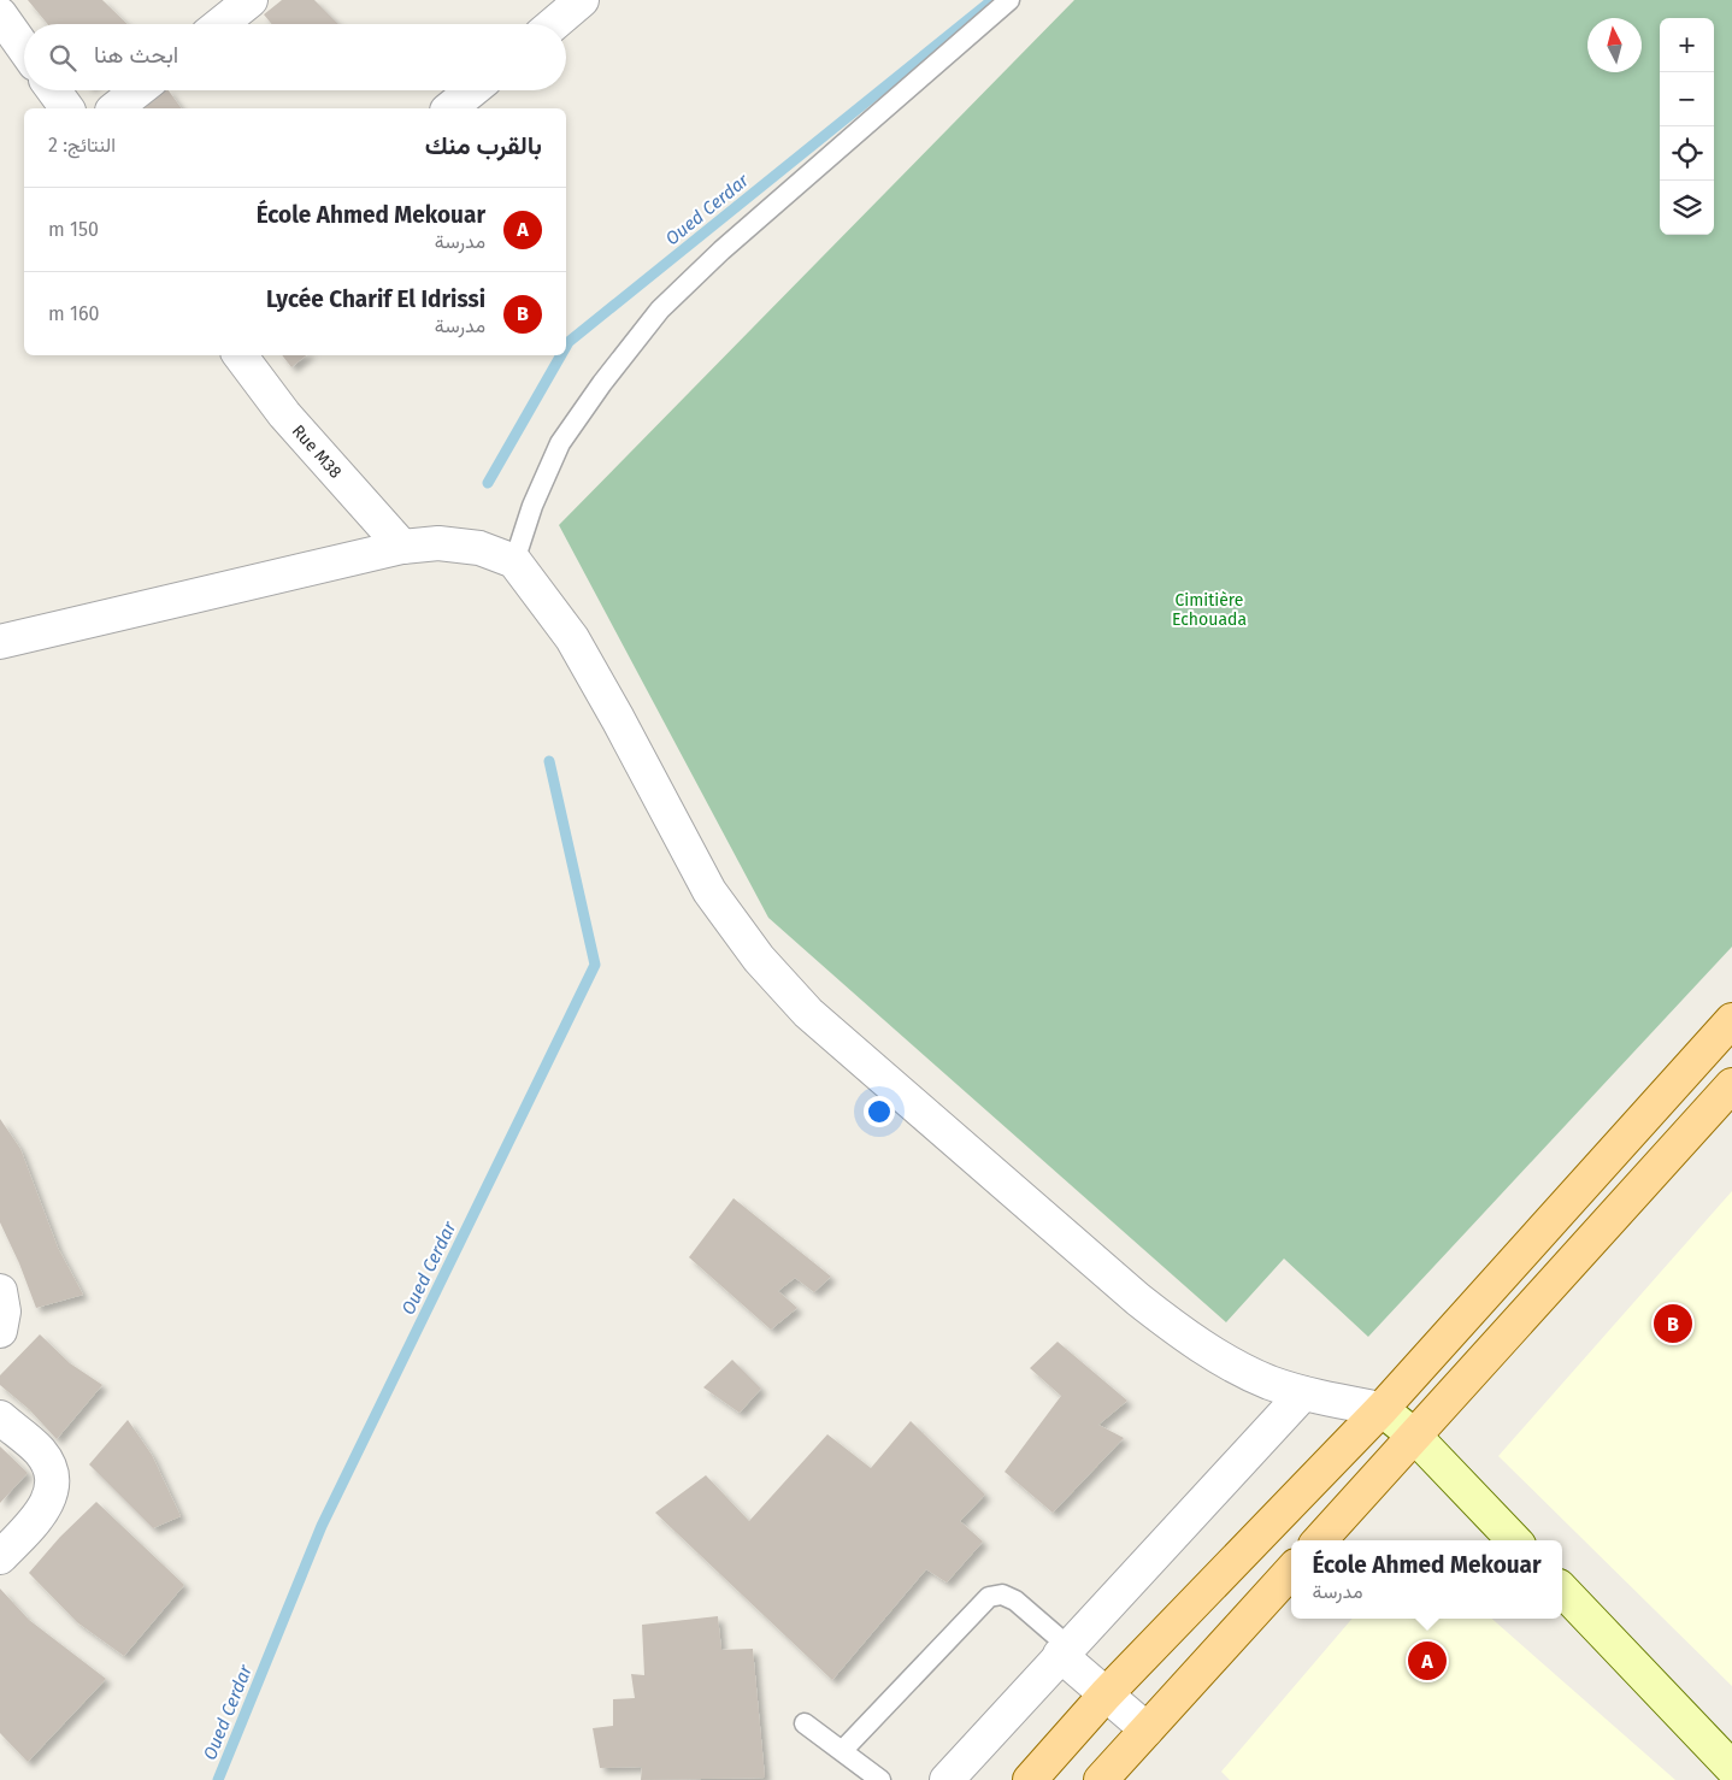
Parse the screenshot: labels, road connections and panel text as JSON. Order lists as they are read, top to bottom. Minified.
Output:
{"streets":{"street":["Rue M38"]},"water":["Oued Cerdar"],"parks":["Cimitière Echouada"],"north":"top","page":{"map_buttons":["+","−"],"search":"ابحث هنا","heading":["بالقرب منك","النتائج: 2"],"list":[{"mark":"A","name":"École Ahmed Mekouar","note":"مدرسة","value":"150 m"},{"mark":"B","name":"Lycée Charif El Idrissi","note":"مدرسة","value":"160 m"}],"pins":["B","A"],"popup":["École Ahmed Mekouar","مدرسة"]}}
